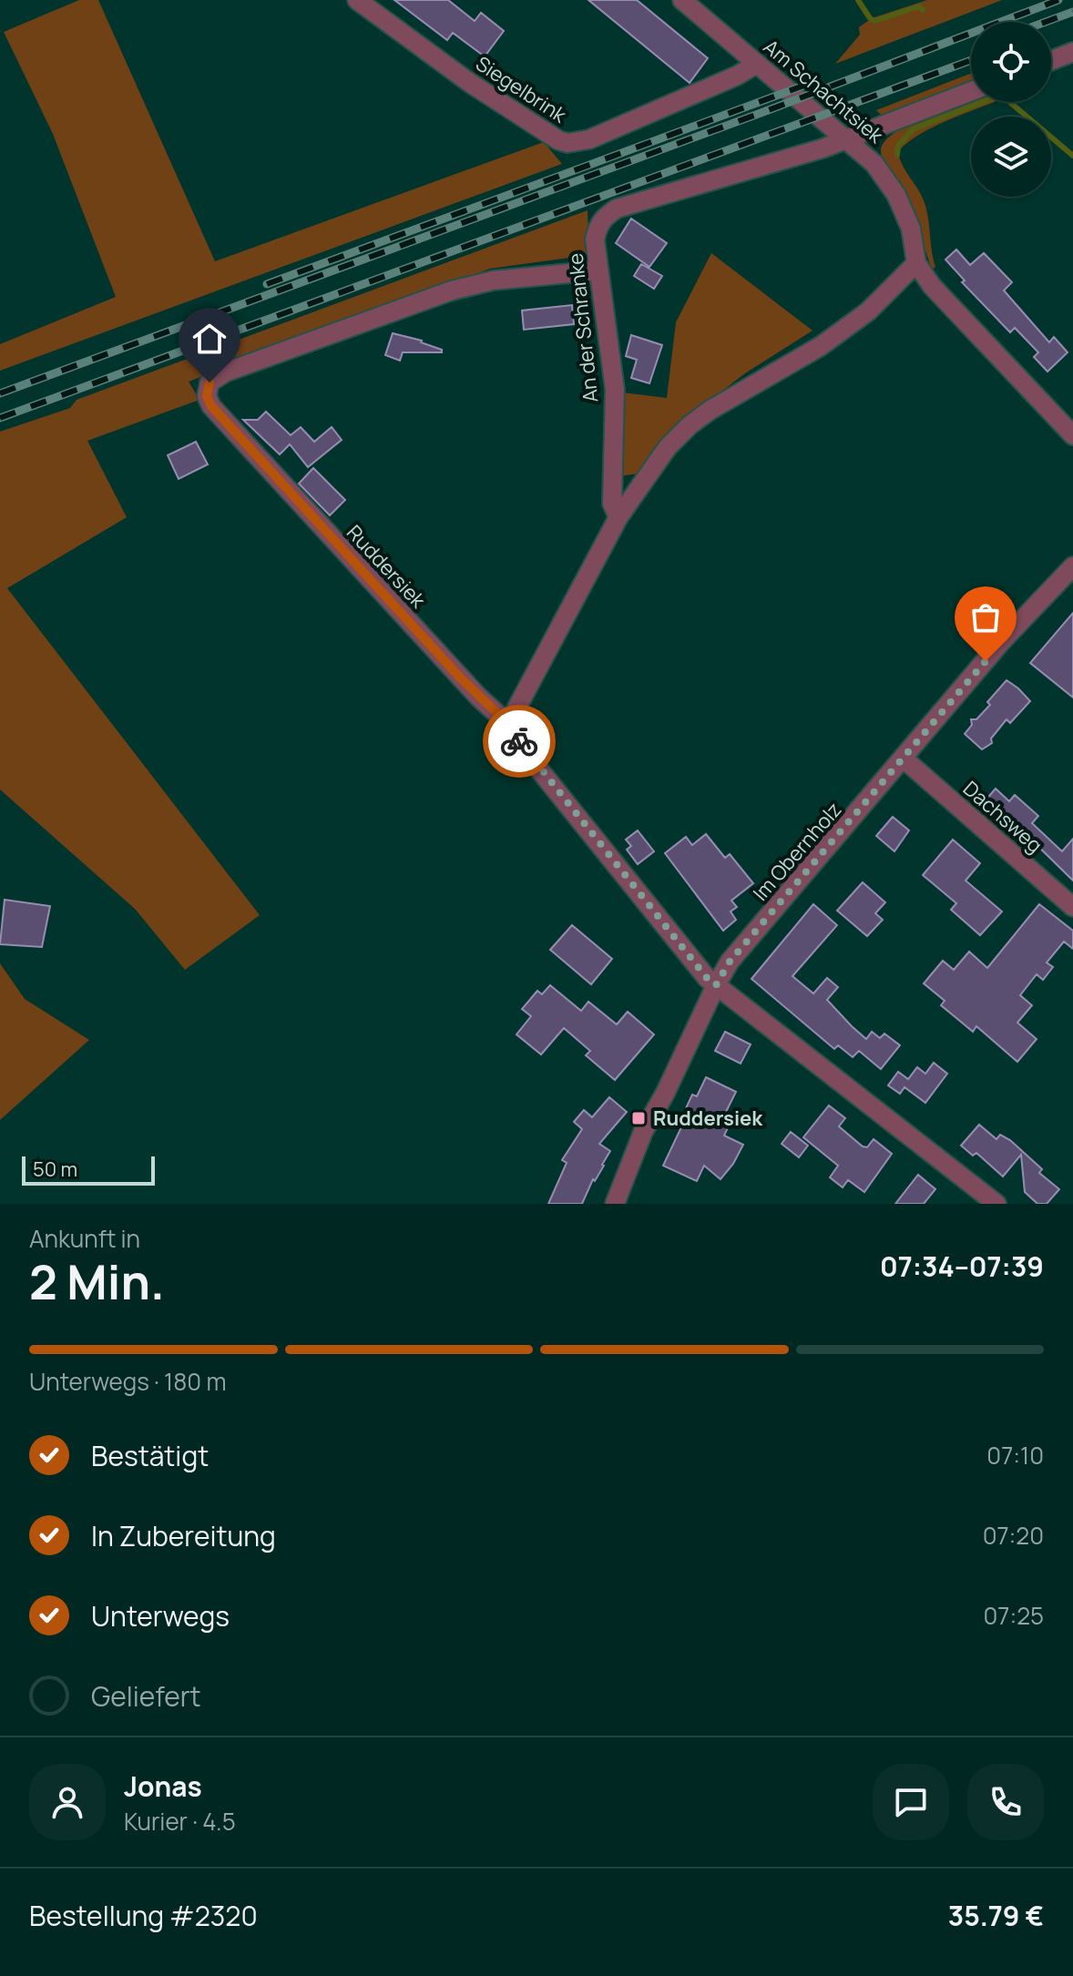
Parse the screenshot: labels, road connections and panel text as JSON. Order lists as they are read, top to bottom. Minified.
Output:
{"streets":{"street":["Siegelbrink","Am Schachtsiek","An der Schranke","Ruddersiek","Dachsweg","Im Obernholz"]},"crossings":[["Siegelbrink","Am Schachtsiek"],["Am Schachtsiek","An der Schranke"],["An der Schranke","Ruddersiek"],["Ruddersiek","Im Obernholz"],["Dachsweg","Im Obernholz"]],"places":{"transit":["Ruddersiek"]},"scale_bar":"50 m","page":{"scale":"50 m","heading":["2 Min.","Ankunft in","07:34–07:39"],"panel":["Jonas","Kurier · 4.5","Bestellung #2320","35.79 €"],"bar":"Unterwegs · 180 m","list":[["Bestätigt","07:10"],["In Zubereitung","07:20"],["Unterwegs","07:25"],"Geliefert"]}}
